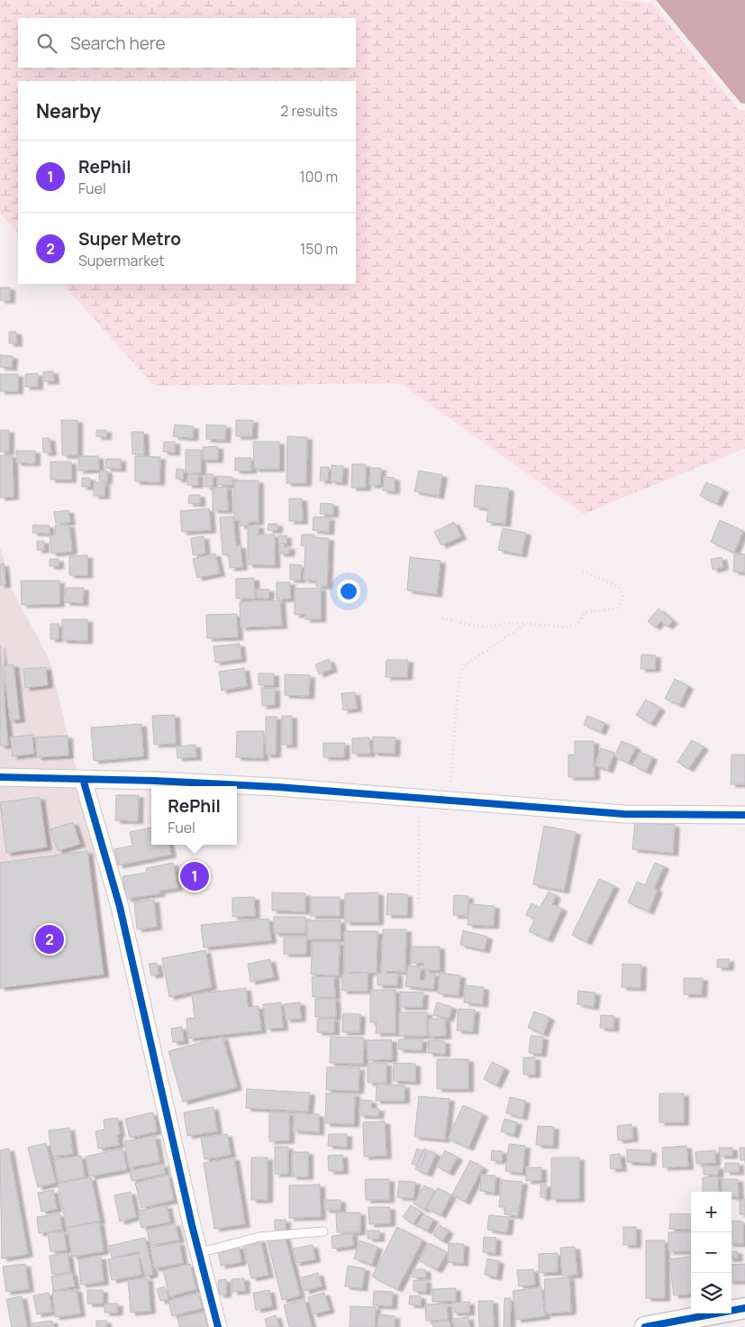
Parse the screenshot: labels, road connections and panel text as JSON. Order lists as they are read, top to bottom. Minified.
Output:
{"page":{"search":"Search here","heading":["Nearby","2 results"],"list":[{"mark":"1","name":"RePhil","note":"Fuel","value":"100 m"},{"mark":"2","name":"Super Metro","note":"Supermarket","value":"150 m"}],"popup":["RePhil","Fuel"],"pins":["1","2"],"map_buttons":["+","−"]}}
